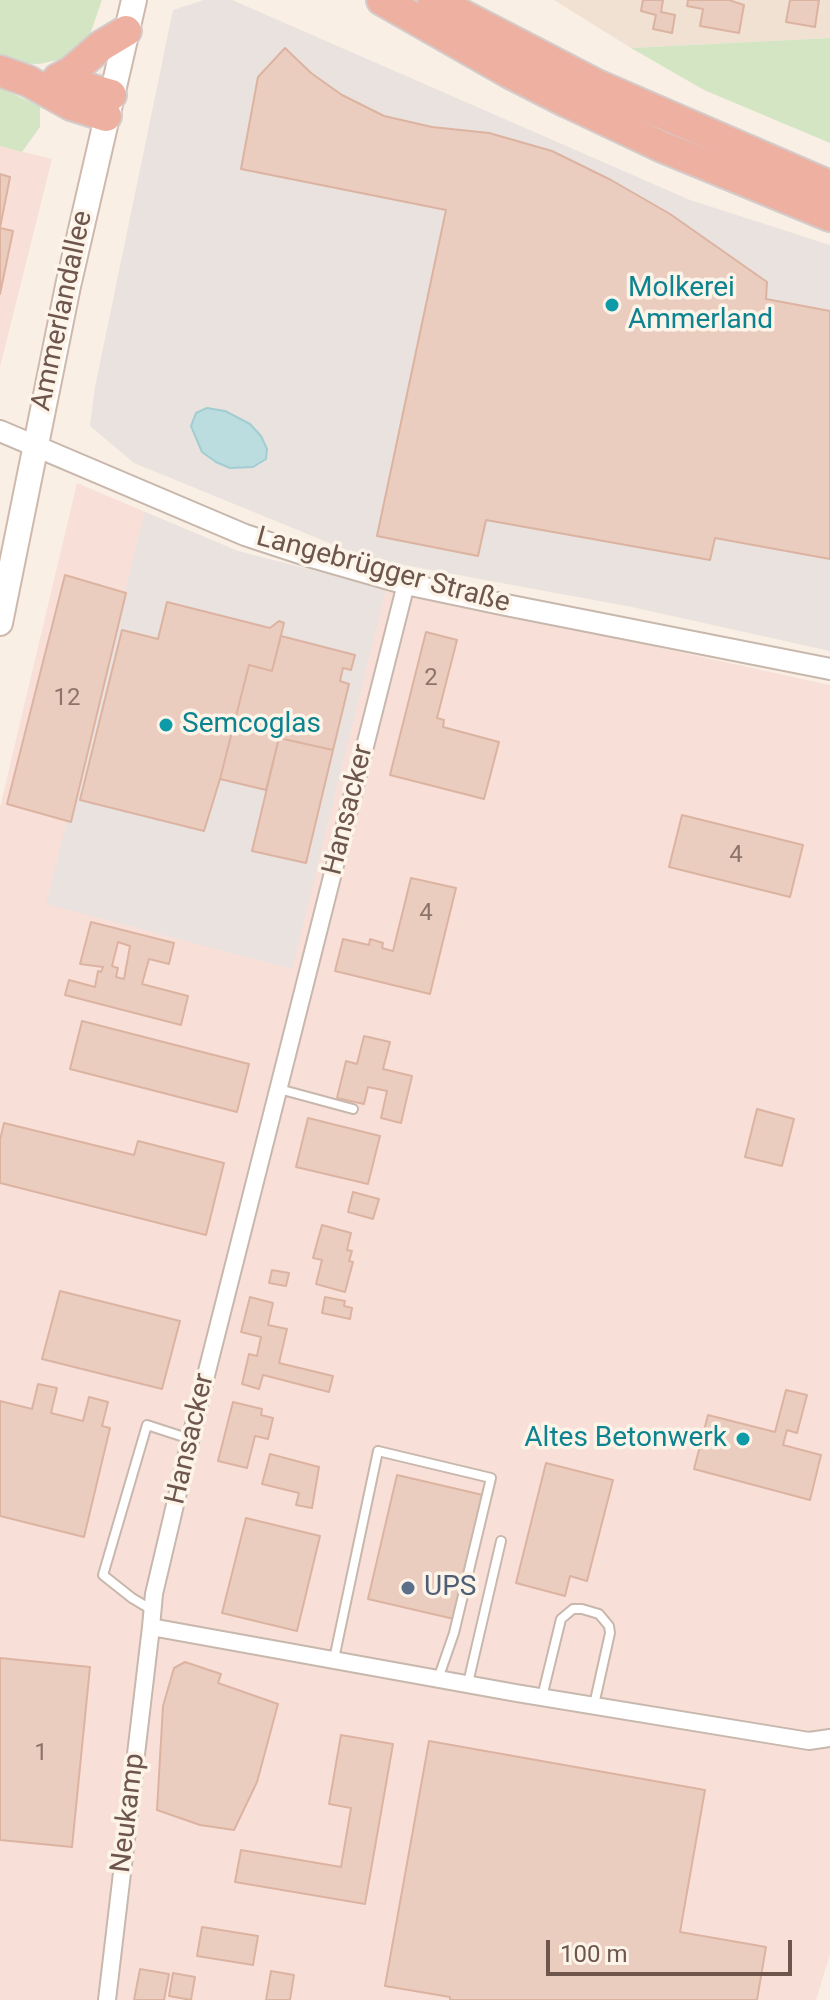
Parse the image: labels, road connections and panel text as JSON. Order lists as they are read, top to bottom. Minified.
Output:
{"streets":{"main road":["Ammerlandallee"],"street":["Langebrügger Straße","Hansacker","Neukamp"]},"crossings":[["Ammerlandallee","Langebrügger Straße"],["Langebrügger Straße","Hansacker"],["Hansacker","Neukamp"]],"places":["Molkerei Ammerland","Semcoglas","Altes Betonwerk","UPS"],"house_numbers":["2","12","4","4","1"],"scale_bar":"100 m"}
